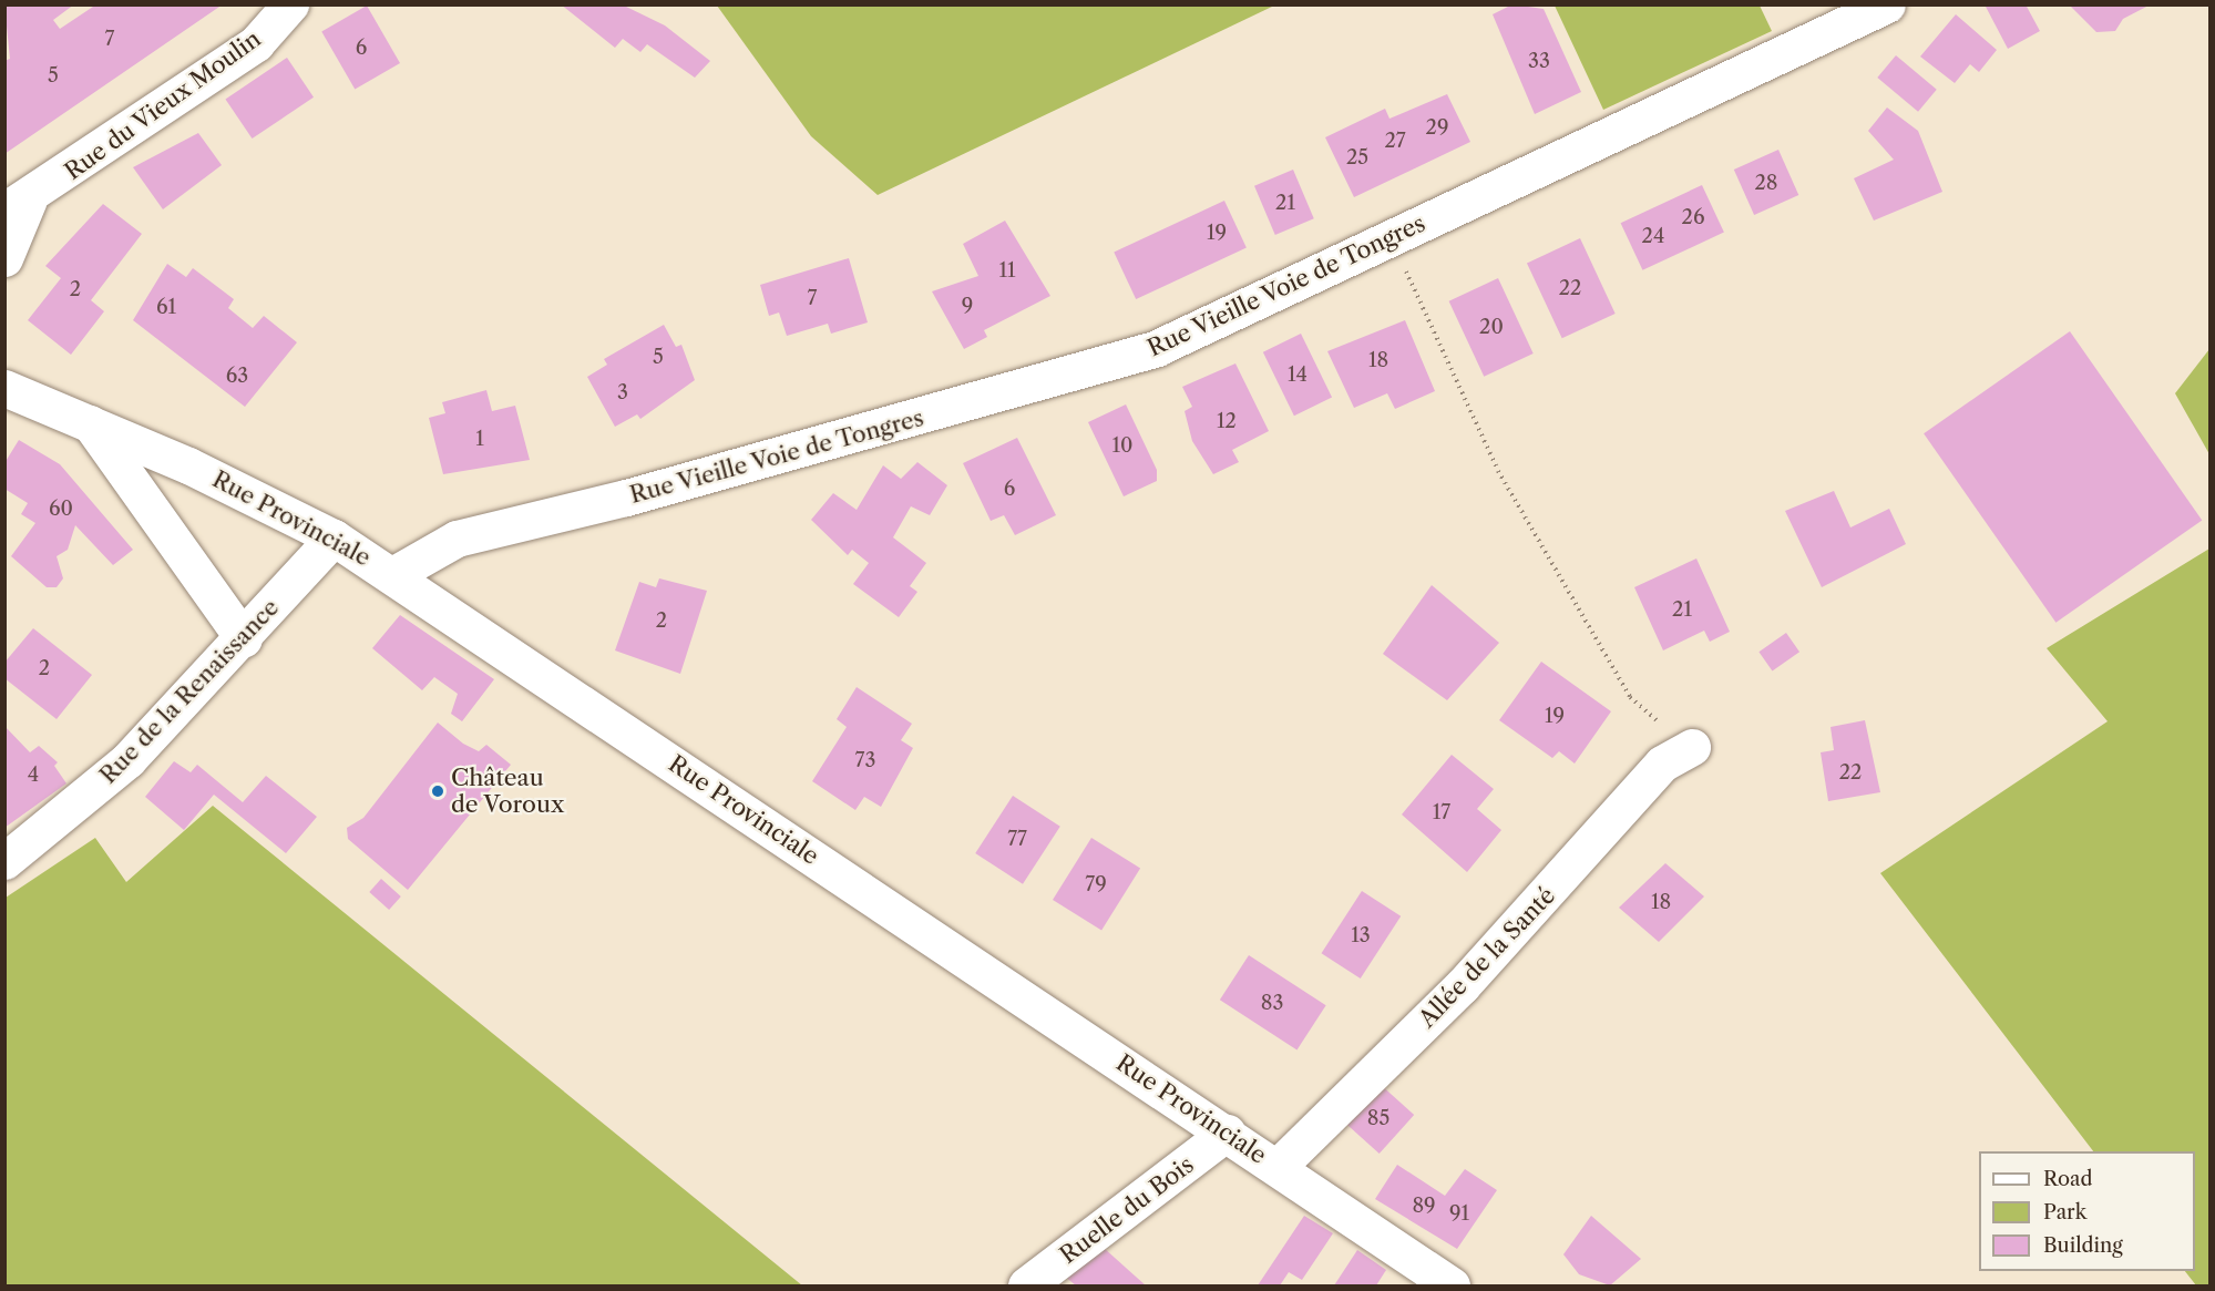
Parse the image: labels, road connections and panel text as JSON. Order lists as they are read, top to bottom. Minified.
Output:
{"streets":{"street":["Rue du Vieux Moulin","Rue Vieille Voie de Tongres","Rue Provinciale","Rue de la Renaissance","Allée de la Santé","Ruelle du Bois"]},"crossings":[["Rue Vieille Voie de Tongres","Rue Provinciale"],["Rue Provinciale","Rue de la Renaissance"],["Rue Provinciale","Allée de la Santé"],["Rue Provinciale","Ruelle du Bois"]],"places":["Château de Voroux"],"house_numbers":["7","6","33","5","29","27","25","28","21","26","19","24","11","22","2","7","9","61","20","5","18","14","63","3","12","1","10","6","60","21","2","2","19","73","22","4","17","77","79","18","13","83","85","89","91"],"legend":["Road","Park","Building"]}
